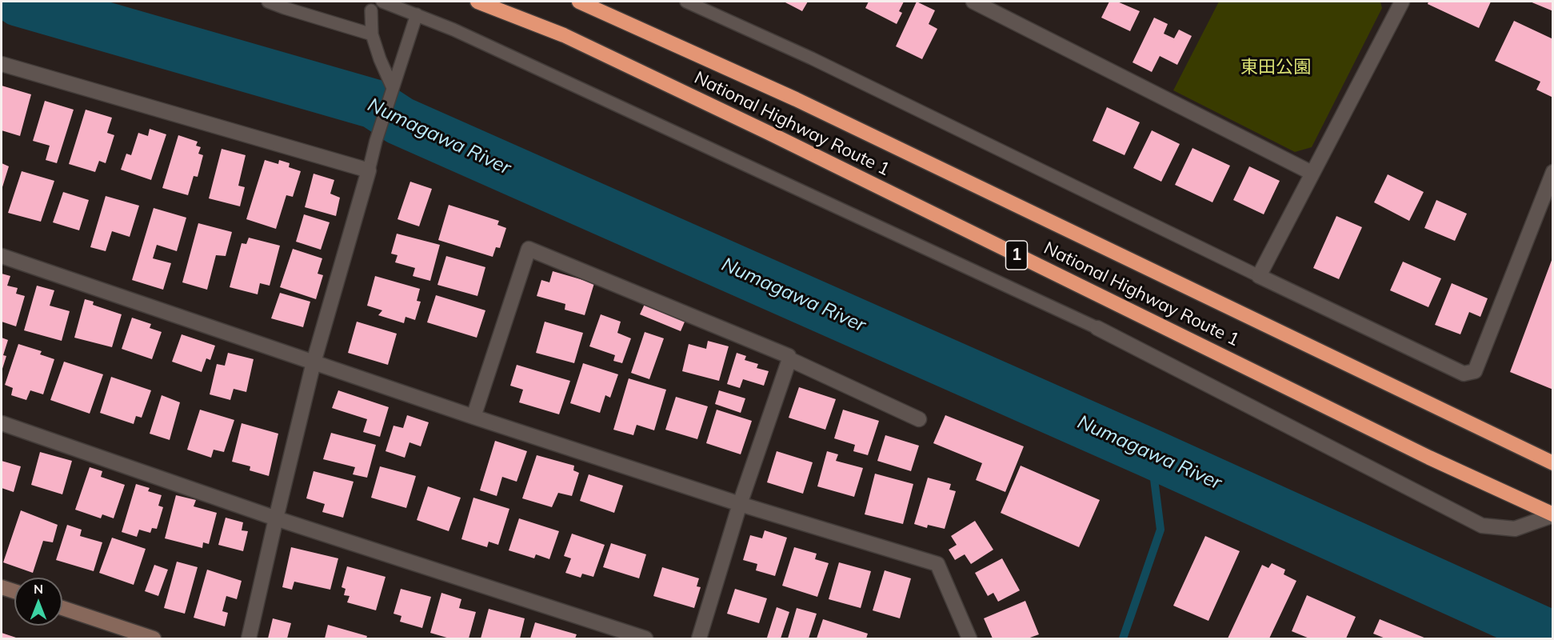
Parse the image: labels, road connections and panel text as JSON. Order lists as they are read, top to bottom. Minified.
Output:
{"streets":{"highway":["National Highway Route 1","1"]},"water":["Numagawa River"],"parks":["東田公園"],"north":"top"}
